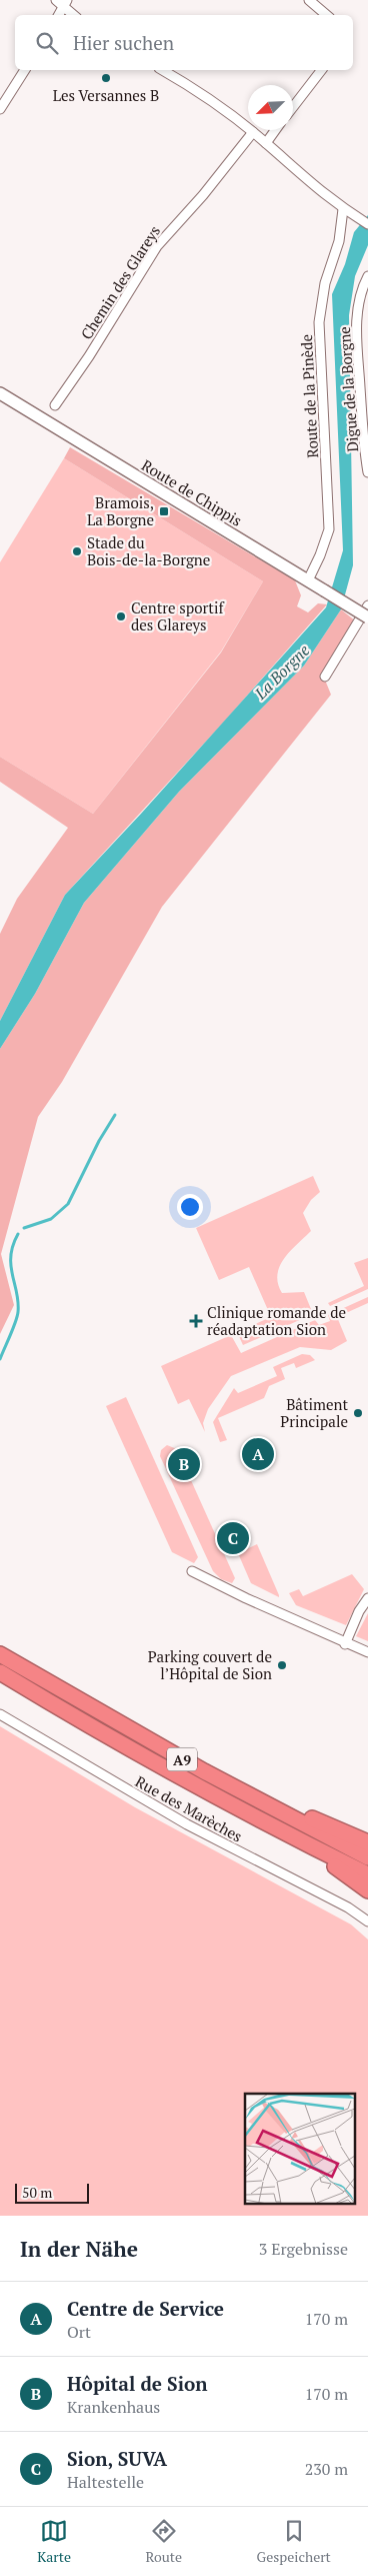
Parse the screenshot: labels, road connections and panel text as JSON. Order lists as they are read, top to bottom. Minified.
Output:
{"streets":{"highway":["A9"],"street":["Chemin des Glareys","Digue de la Borgne","Route de la Pinède","Route de Chippis","Rue des Marèches"]},"crossings":[["Route de la Pinède","Route de Chippis"]],"water":["La Borgne"],"places":{"other":["Les Versannes B","Stade du Bois-de-la-Borgne","Centre sportif des Glareys","Bâtiment Principale","Parking couvert de l’Hôpital de Sion"],"transit":["Bramois, La Borgne"],"health":["Clinique romande de réadaptation Sion"]},"scale_bar":"50 m","north":"bottom left","page":{"search":"Hier suchen","pins":["A","B","C"],"scale":"50 m","heading":["In der Nähe","3 Ergebnisse"],"list":[{"mark":"A","name":"Centre de Service","note":"Ort","value":"170 m"},{"mark":"B","name":"Hôpital de Sion","note":"Krankenhaus","value":"170 m"},{"mark":"C","name":"Sion, SUVA","note":"Haltestelle","value":"230 m"}],"nav":["Karte","Route","Gespeichert"]}}
